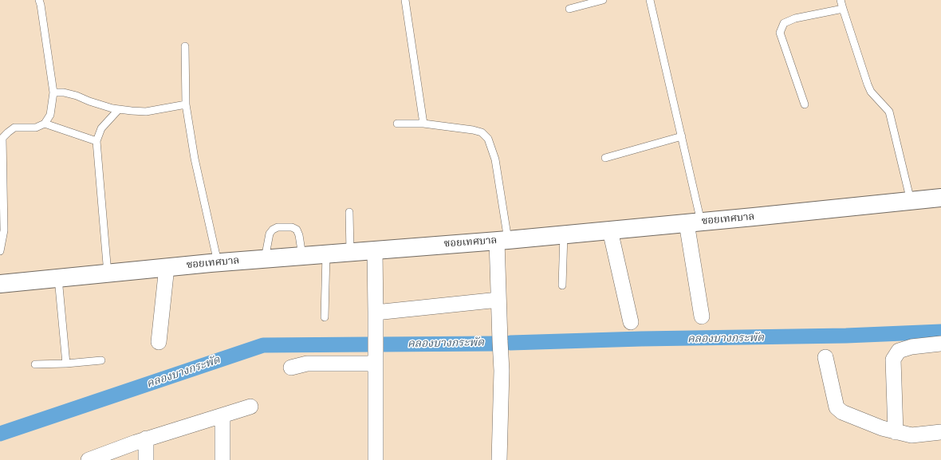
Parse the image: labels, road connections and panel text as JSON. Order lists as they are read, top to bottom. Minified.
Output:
{"streets":{"street":["ซอยเทศบาล"]},"water":["คลองบางกระพัด"]}
